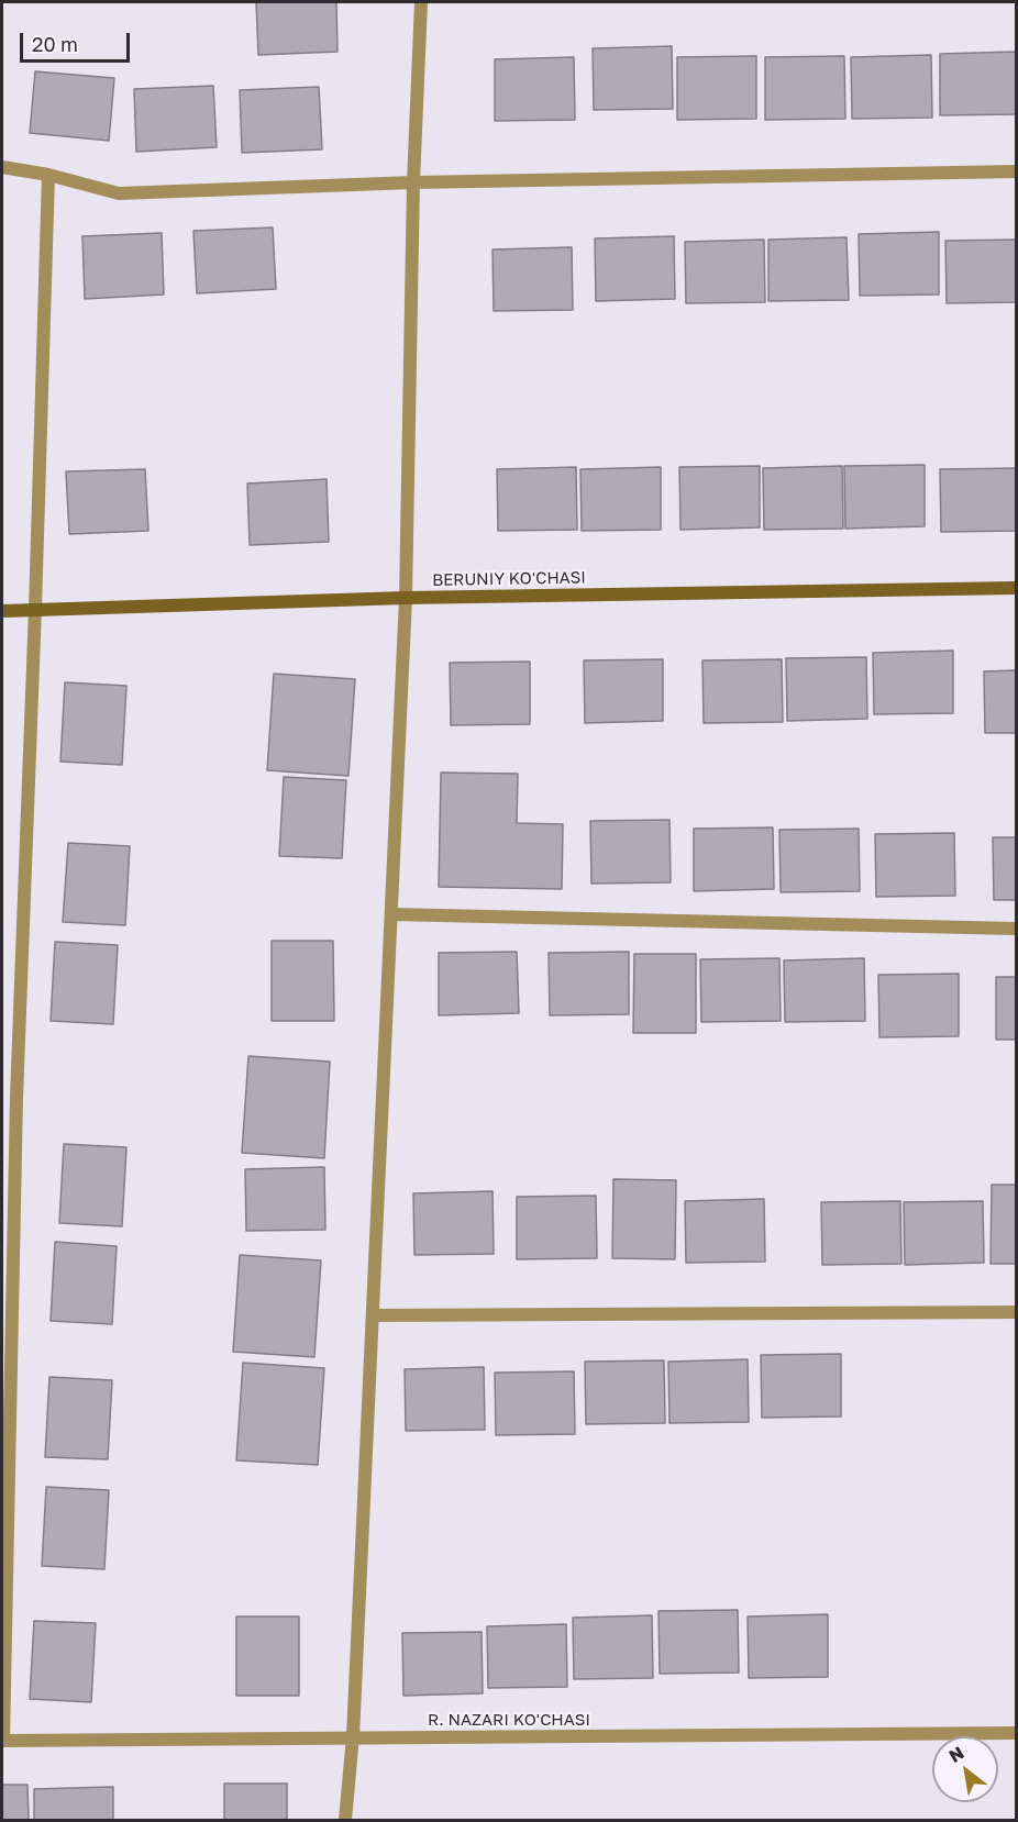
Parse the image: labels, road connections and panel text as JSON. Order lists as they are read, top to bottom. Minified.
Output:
{"streets":{"street":["BERUNIY KO'CHASI","R. NAZARI KO'CHASI"]},"scale_bar":"20 m","north":"top left"}
